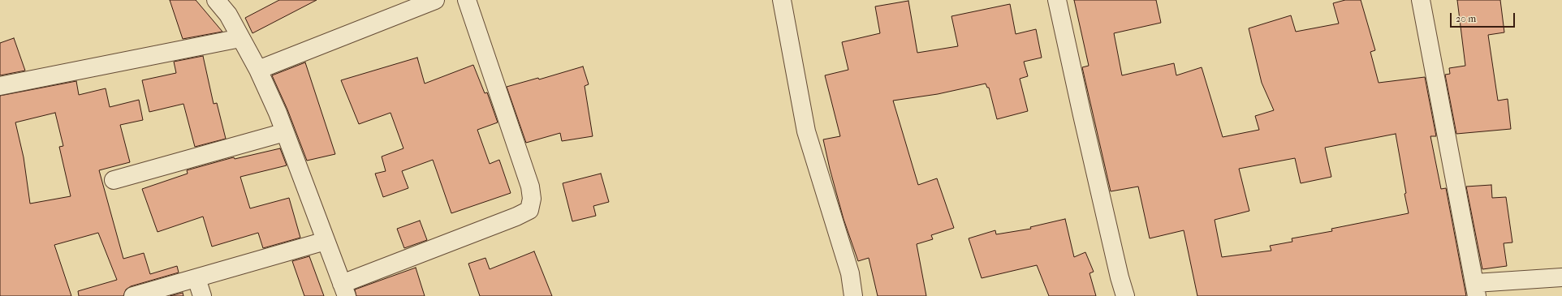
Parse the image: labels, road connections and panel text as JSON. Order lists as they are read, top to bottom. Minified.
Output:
{"scale_bar":"20 m"}
